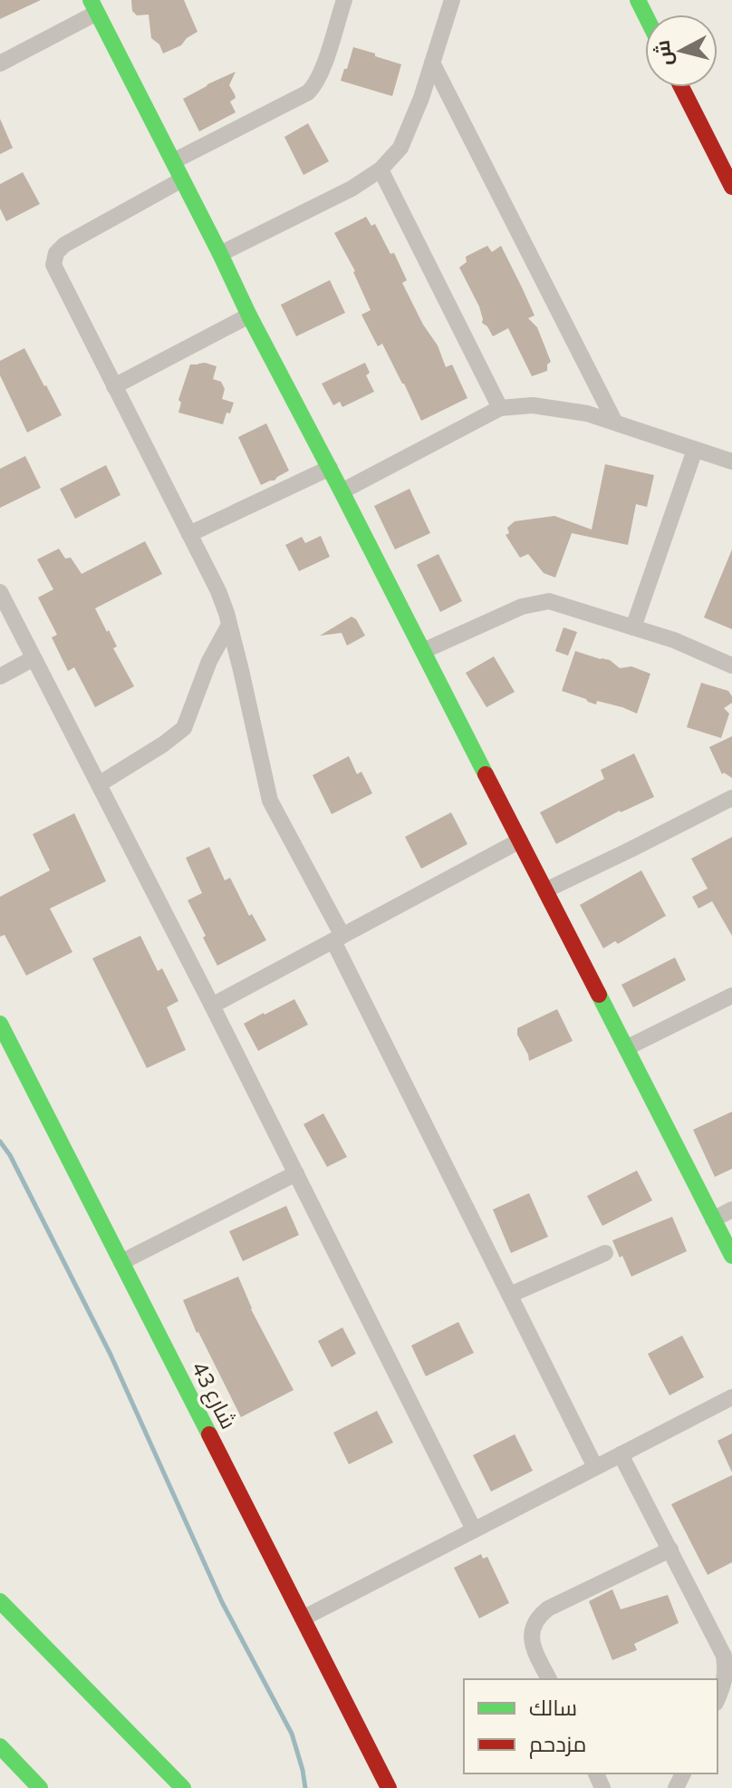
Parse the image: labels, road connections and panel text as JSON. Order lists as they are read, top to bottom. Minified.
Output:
{"streets":{"street":["شارع 43"]},"legend":["سالك","مزدحم"],"north":"left"}
